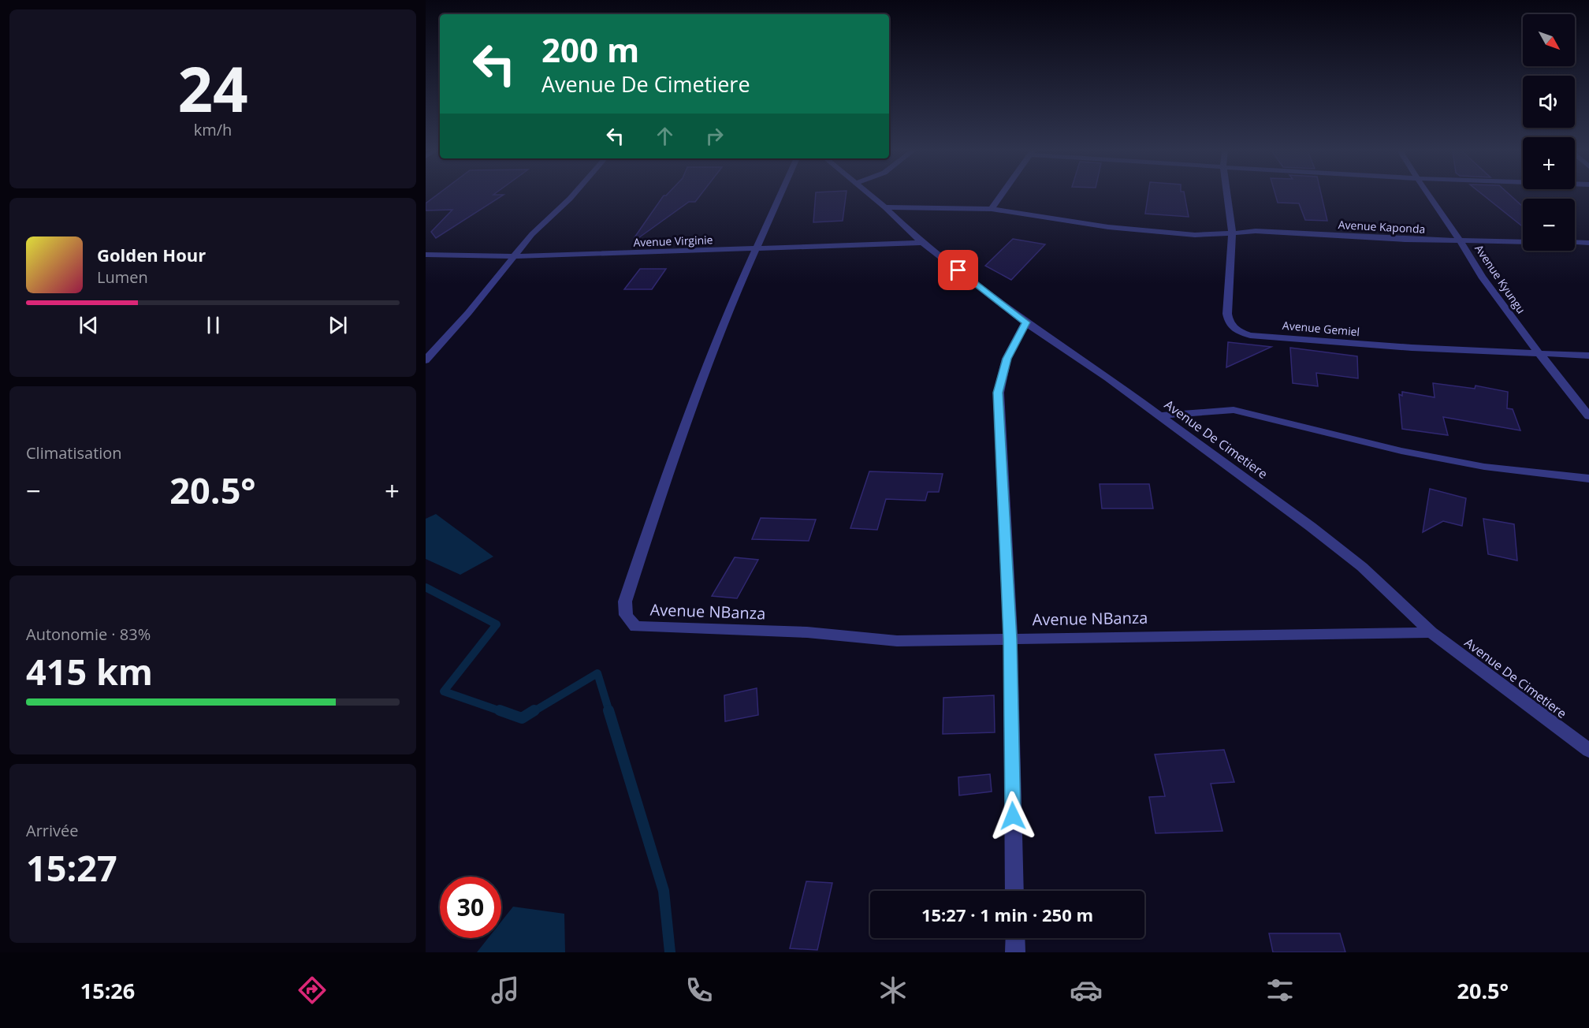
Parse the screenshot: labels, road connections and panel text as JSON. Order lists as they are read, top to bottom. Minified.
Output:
{"streets":{"street":["Avenue Kaponda","Avenue Virginie","Avenue Kyungu","Avenue Gemiel","Avenue De Cimetiere","Avenue NBanza"]},"crossings":[["Avenue Kaponda","Avenue Kyungu"],["Avenue Kaponda","Avenue Gemiel"],["Avenue Kaponda","Avenue De Cimetiere"],["Avenue Virginie","Avenue De Cimetiere"],["Avenue Virginie","Avenue NBanza"],["Avenue Kyungu","Avenue Gemiel"],["Avenue De Cimetiere","Avenue NBanza"]],"north":"bottom right","page":{"tile":[["24","km/h"],"Climatisation",["Autonomie · 83%","415 km"],["Arrivée","15:27"]],"map_buttons":["+","−"],"turn":["200 m","Avenue De Cimetiere"],"song":["Golden Hour","Lumen"],"heat":["−","20.5°","+"],"limit":"30","trip":"15:27 · 1 min · 250 m","tabs":["15:26","20.5°"]}}
